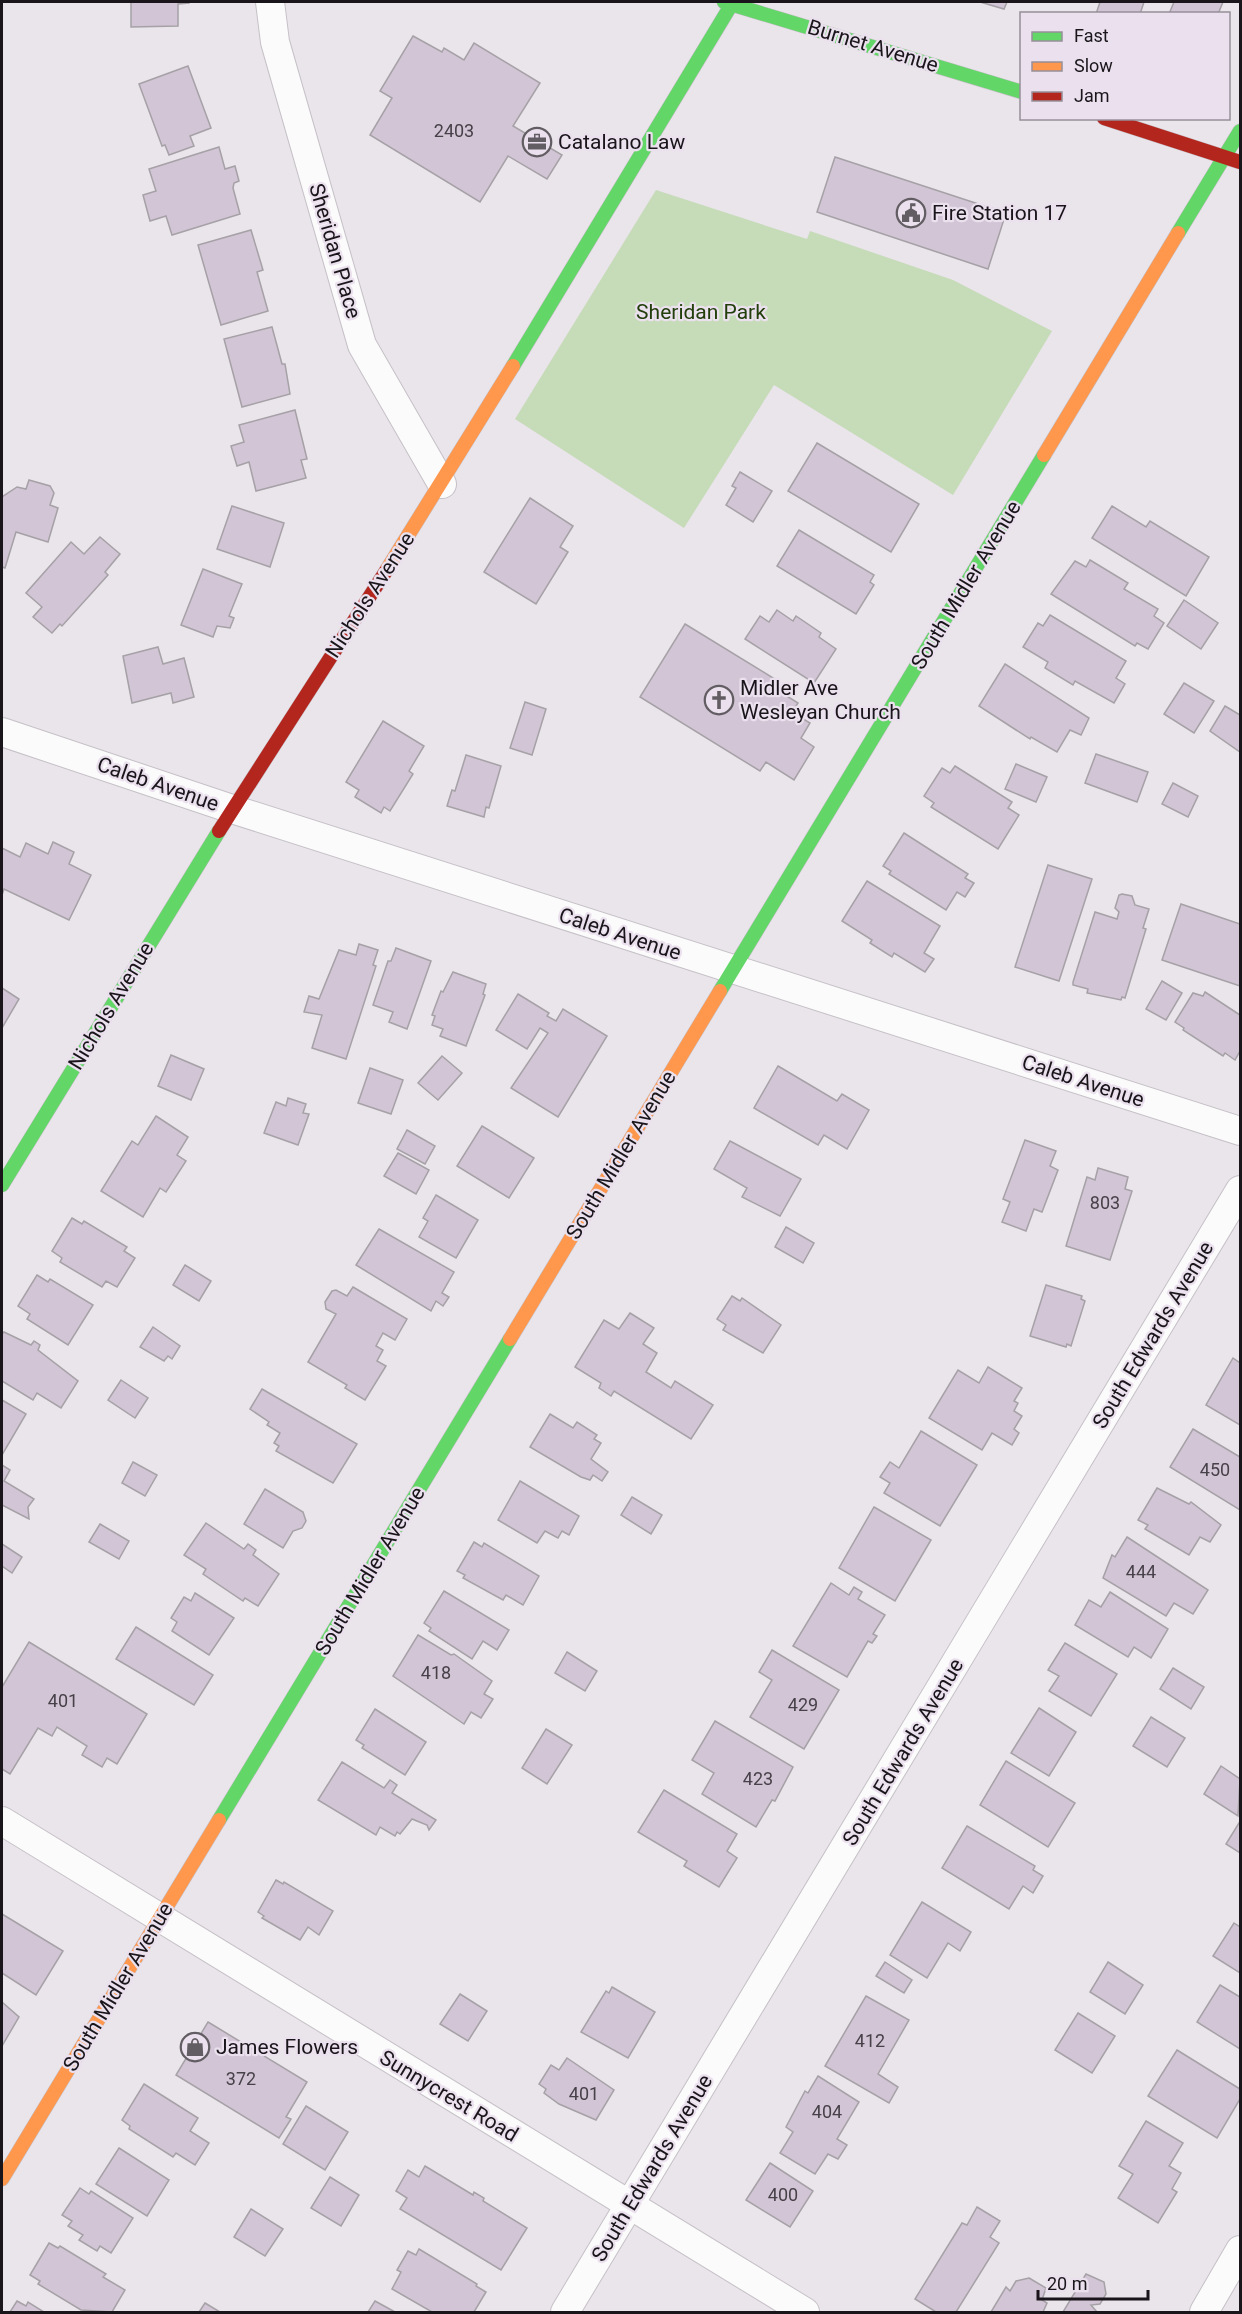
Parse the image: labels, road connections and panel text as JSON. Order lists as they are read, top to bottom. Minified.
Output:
{"streets":{"main road":["Burnet Avenue","South Midler Avenue","Nichols Avenue"],"street":["Sheridan Place","Caleb Avenue","South Edwards Avenue","Sunnycrest Road"]},"crossings":[["Burnet Avenue","Nichols Avenue"],["Sheridan Place","Nichols Avenue"],["South Midler Avenue","Caleb Avenue"],["South Midler Avenue","Sunnycrest Road"],["Nichols Avenue","Caleb Avenue"],["South Edwards Avenue","Sunnycrest Road"]],"parks":["Sheridan Park"],"places":{"office":["Catalano Law"],"public building":["Fire Station 17"],"church":["Midler Ave Wesleyan Church"],"shop":["James Flowers"]},"house_numbers":["2403","803","450","444","418","401","429","423","412","372","401","404","400"],"legend":["Fast","Slow","Jam"],"scale_bar":"20 m"}
